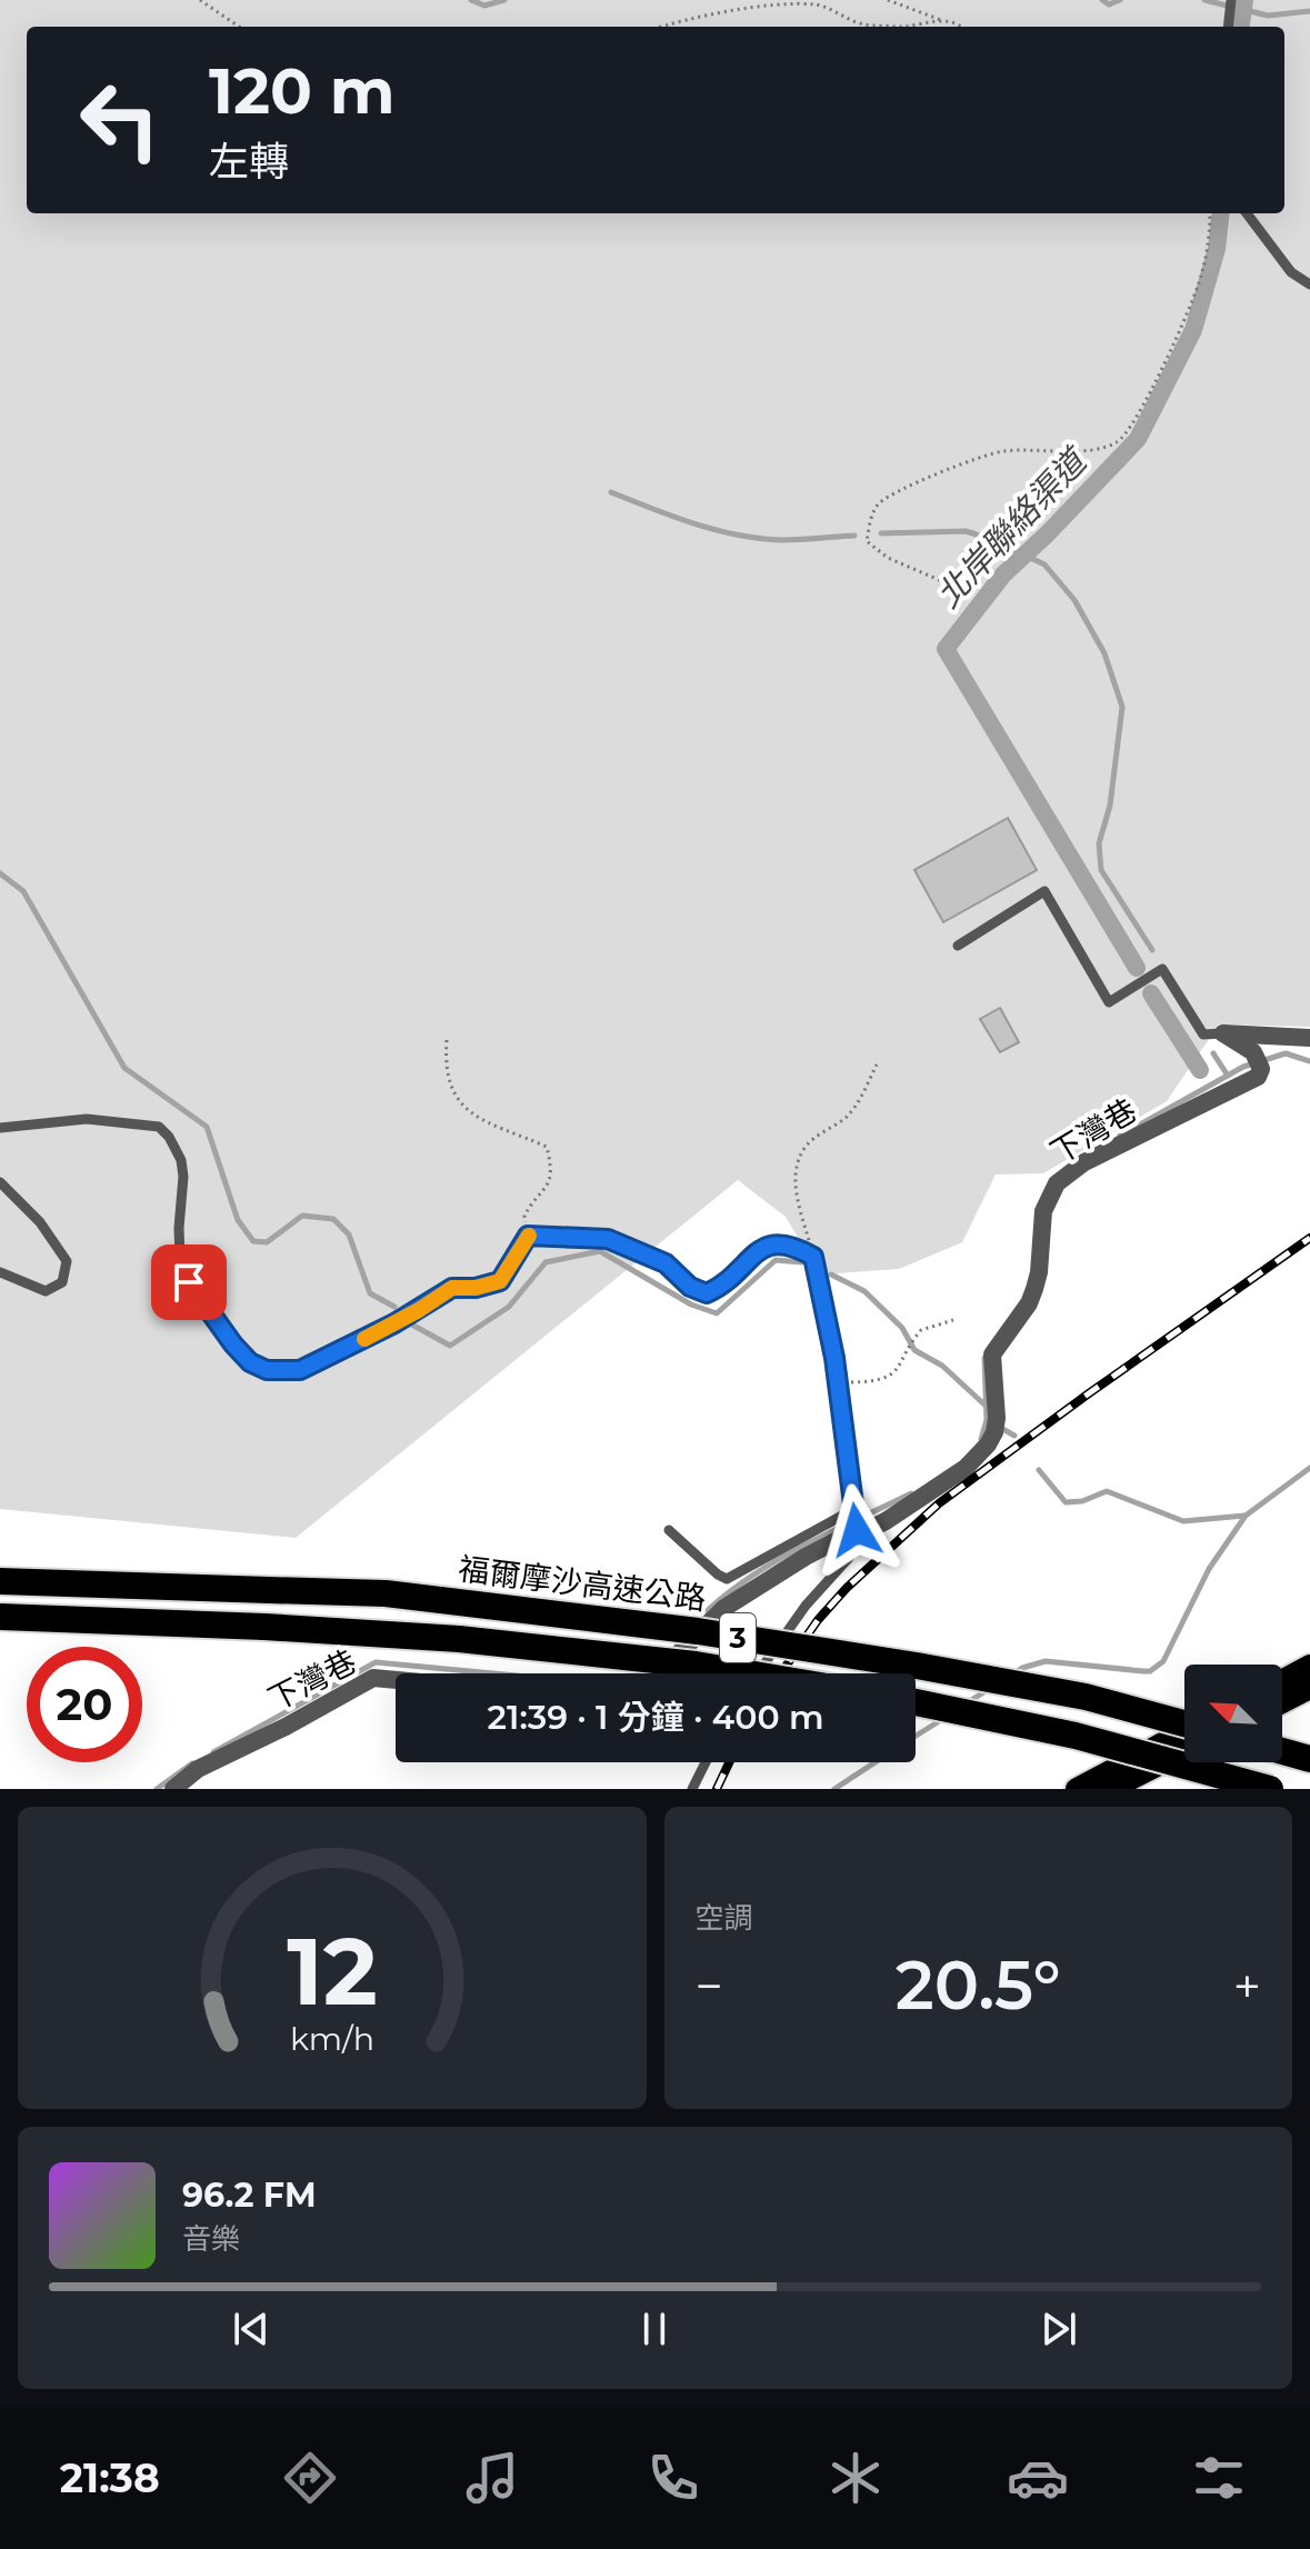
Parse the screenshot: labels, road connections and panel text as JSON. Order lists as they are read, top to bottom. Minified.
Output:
{"streets":{"highway":["福爾摩沙高速公路","3"],"street":["下灣巷"]},"water":["北岸聯絡渠道"],"north":"top left","page":{"turn":["120 m","左轉"],"limit":"20","trip":"21:39 · 1 分鐘 · 400 m","tile":"空調","heat":["−","20.5°","+"],"song":["96.2 FM","音樂"],"tabs":"21:38","gauge":["12","km/h"]}}
